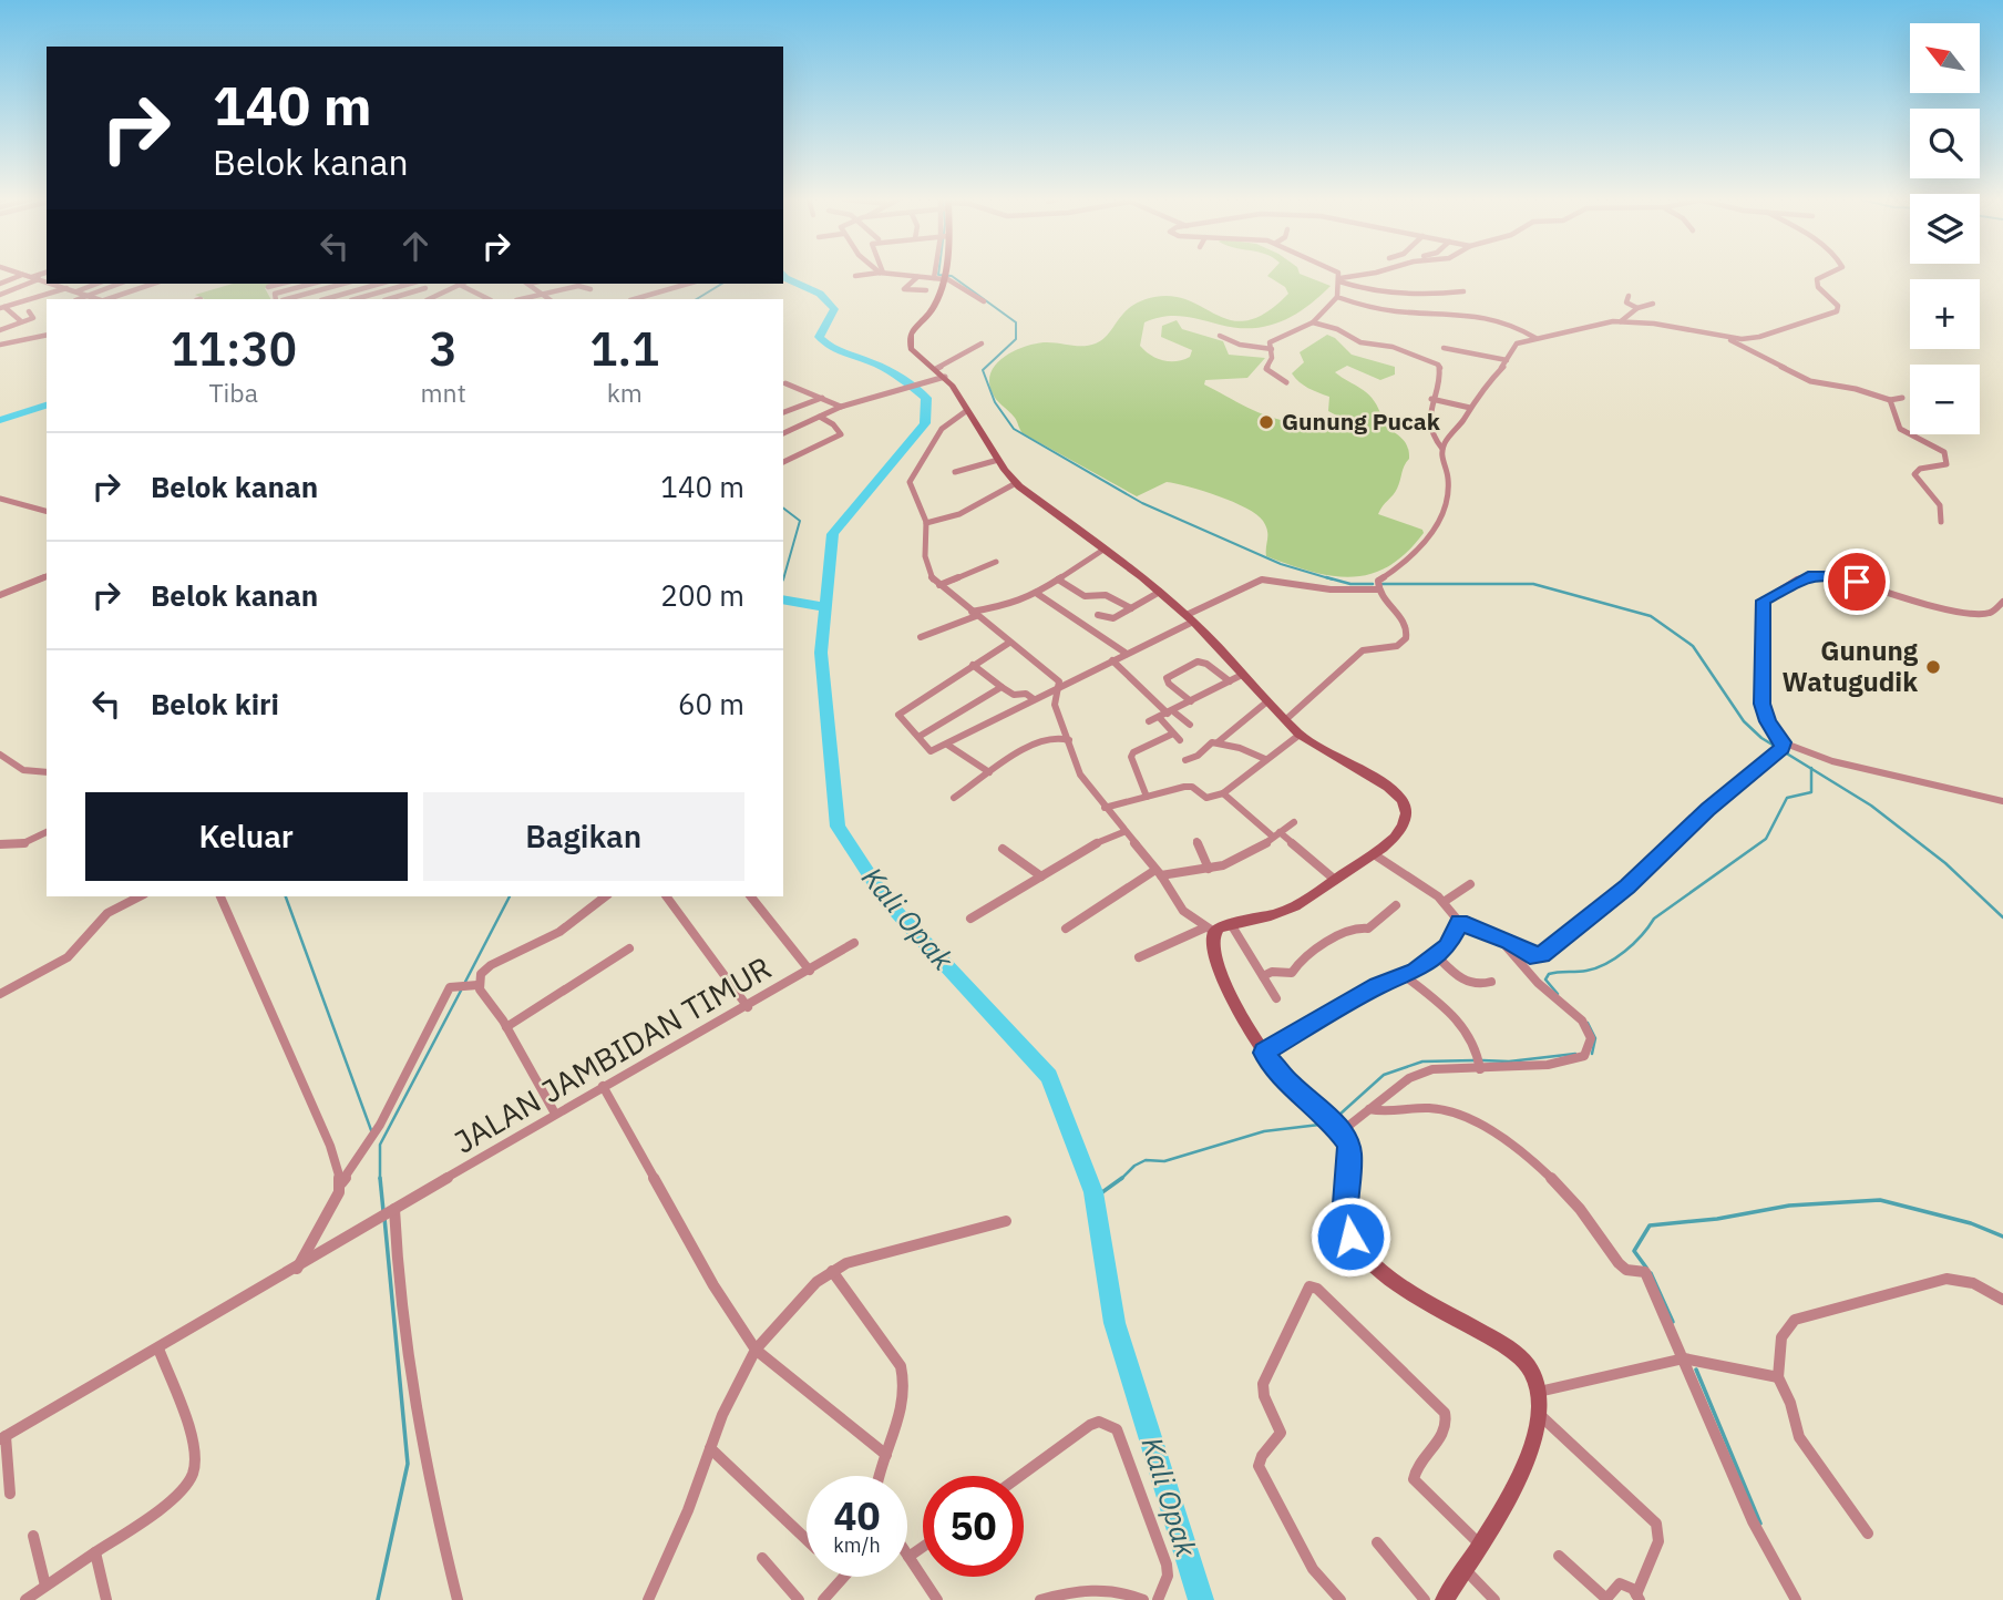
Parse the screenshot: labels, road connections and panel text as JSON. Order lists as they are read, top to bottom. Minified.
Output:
{"streets":{"street":["JALAN JAMBIDAN TIMUR"]},"water":["Kali Opak"],"places":["Gunung Pucak","Gunung Watugudik"],"north":"top left","page":{"map_buttons":["+","−"],"turn":["140 m","Belok kanan"],"eta":["11:30","Tiba","3","mnt","1.1","km"],"list":[{"name":"Belok kanan","value":"140 m"},{"name":"Belok kanan","value":"200 m"},{"name":"Belok kiri","value":"60 m"}],"buttons":["Keluar","Bagikan"],"speed":"40 km/h","limit":"50"}}
